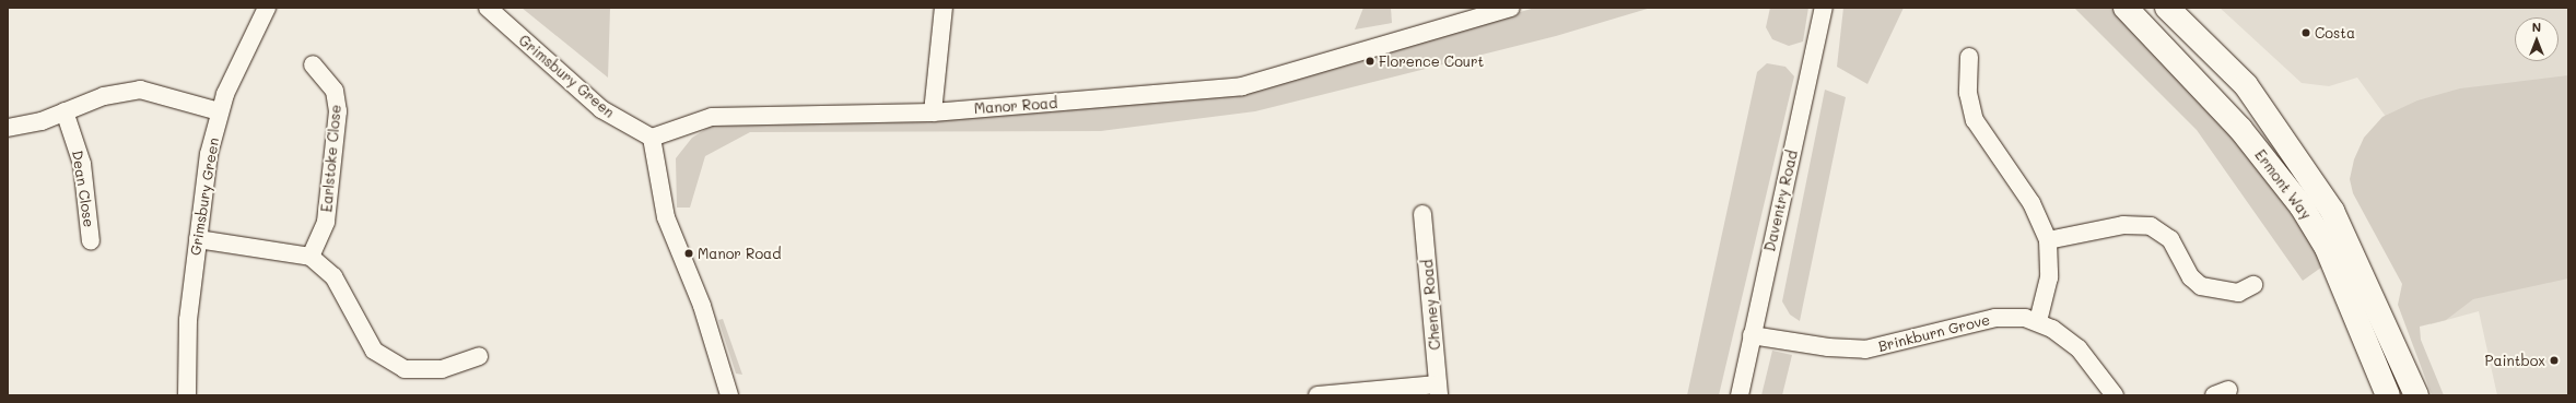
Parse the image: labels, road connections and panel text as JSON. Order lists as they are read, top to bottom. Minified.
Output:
{"streets":{"street":["Grimsbury Green","Manor Road","Earlstoke Close","Ermont Way","Dean Close","Daventry Road","Cheney Road","Brinkburn Grove"]},"crossings":[["Grimsbury Green","Manor Road"],["Daventry Road","Brinkburn Grove"]],"places":["Costa","Florence Court","Manor Road","Paintbox"],"north":"top"}
